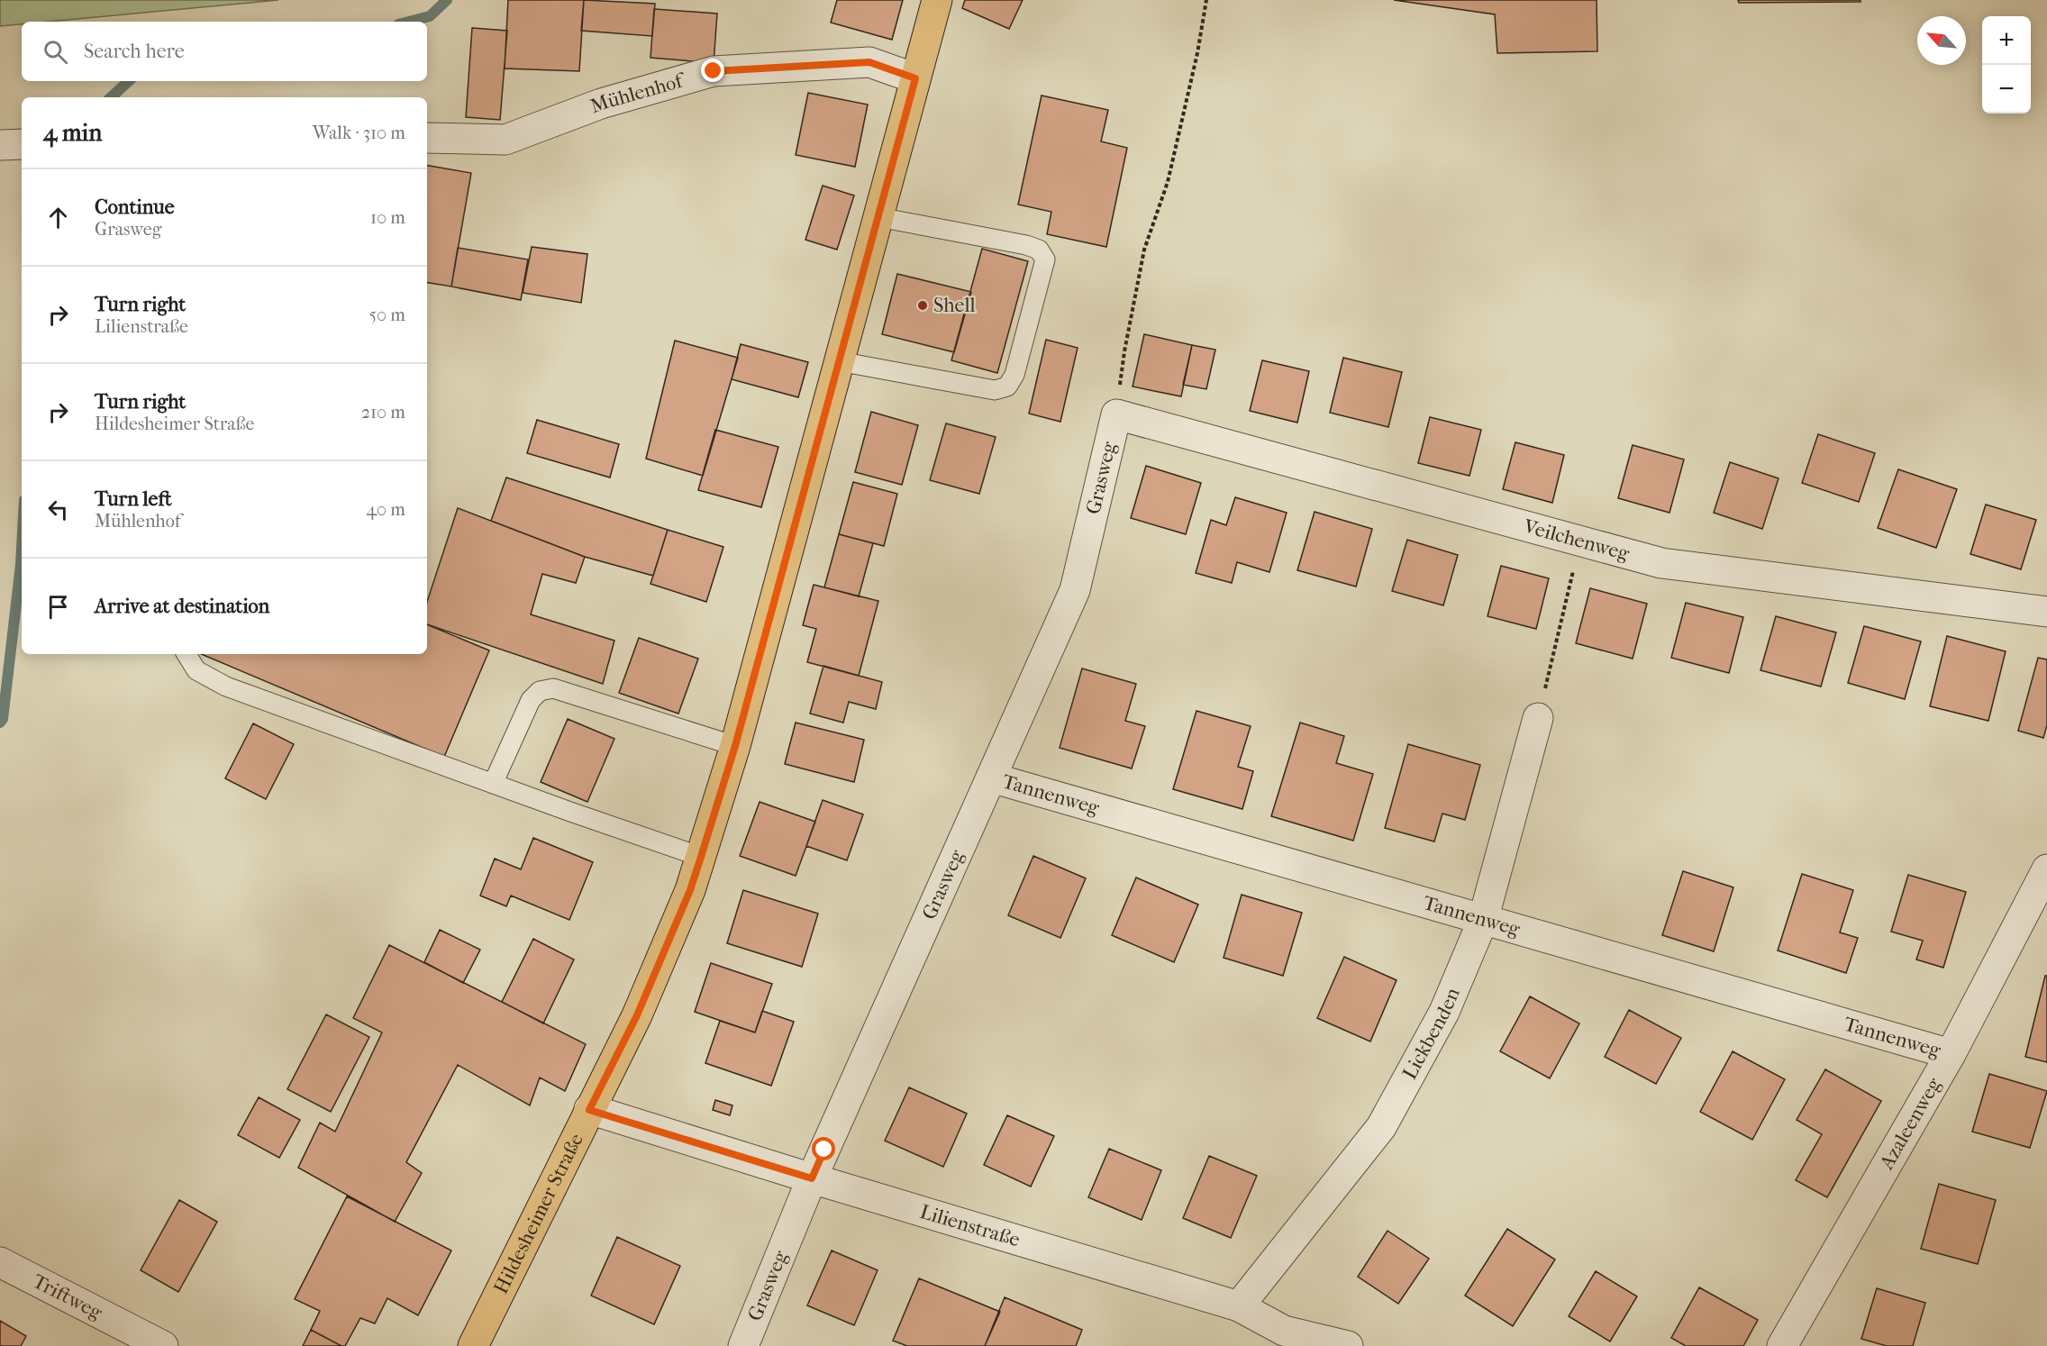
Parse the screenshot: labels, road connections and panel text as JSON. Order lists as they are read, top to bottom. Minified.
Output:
{"streets":{"main road":["Hildesheimer Straße"],"street":["Mühlenhof","Grasweg","Veilchenweg","Tannenweg","Lickbenden","Azaleenweg","Lilienstraße","Triftweg"]},"crossings":[["Mühlenhof","Hildesheimer Straße"],["Grasweg","Veilchenweg"],["Grasweg","Tannenweg"],["Grasweg","Lilienstraße"],["Tannenweg","Lickbenden"],["Tannenweg","Azaleenweg"],["Lickbenden","Lilienstraße"],["Hildesheimer Straße","Lilienstraße"]],"places":["Shell"],"north":"top left","page":{"map_buttons":["+","−"],"search":"Search here","heading":["4 min","Walk · 310 m"],"list":[["Continue","Grasweg","10 m"],["Turn right","Lilienstraße","50 m"],["Turn right","Hildesheimer Straße","210 m"],["Turn left","Mühlenhof","40 m"],"Arrive at destination"]}}
